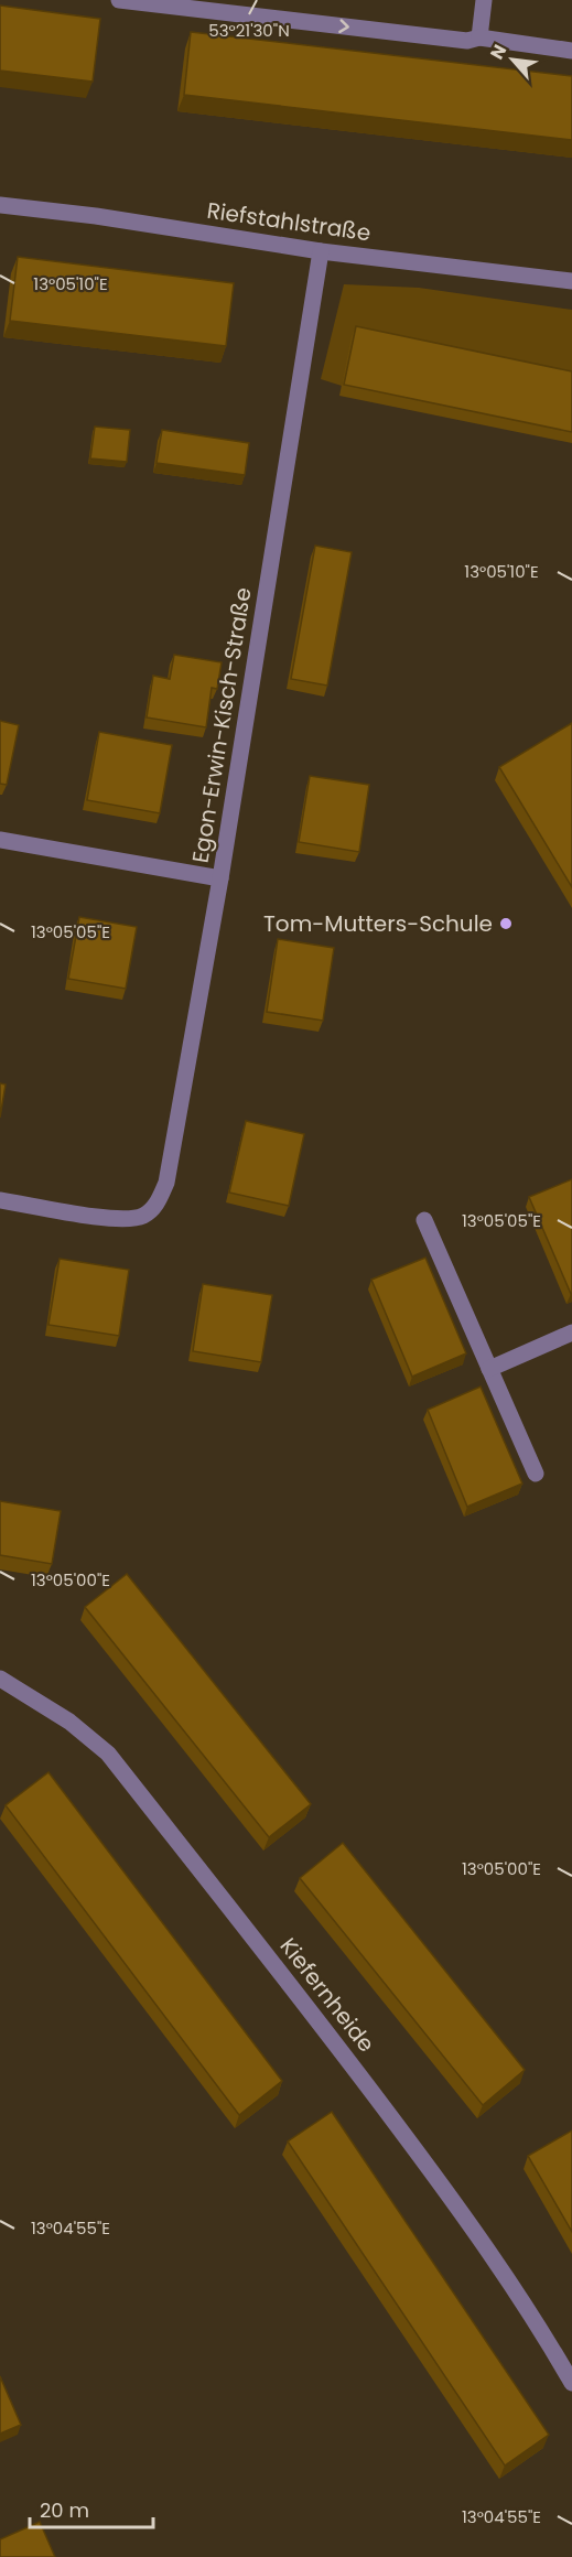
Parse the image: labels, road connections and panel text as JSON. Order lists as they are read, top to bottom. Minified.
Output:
{"streets":{"street":["Riefstahlstraße","Egon-Erwin-Kisch-Straße","Kiefernheide"]},"crossings":[["Riefstahlstraße","Egon-Erwin-Kisch-Straße"]],"places":["Tom-Mutters-Schule"],"scale_bar":"20 m","north":"top left","coordinates":["53°21'30\"N","13°05'10\"E","13°05'05\"E","13°05'00\"E","13°04'55\"E"]}
